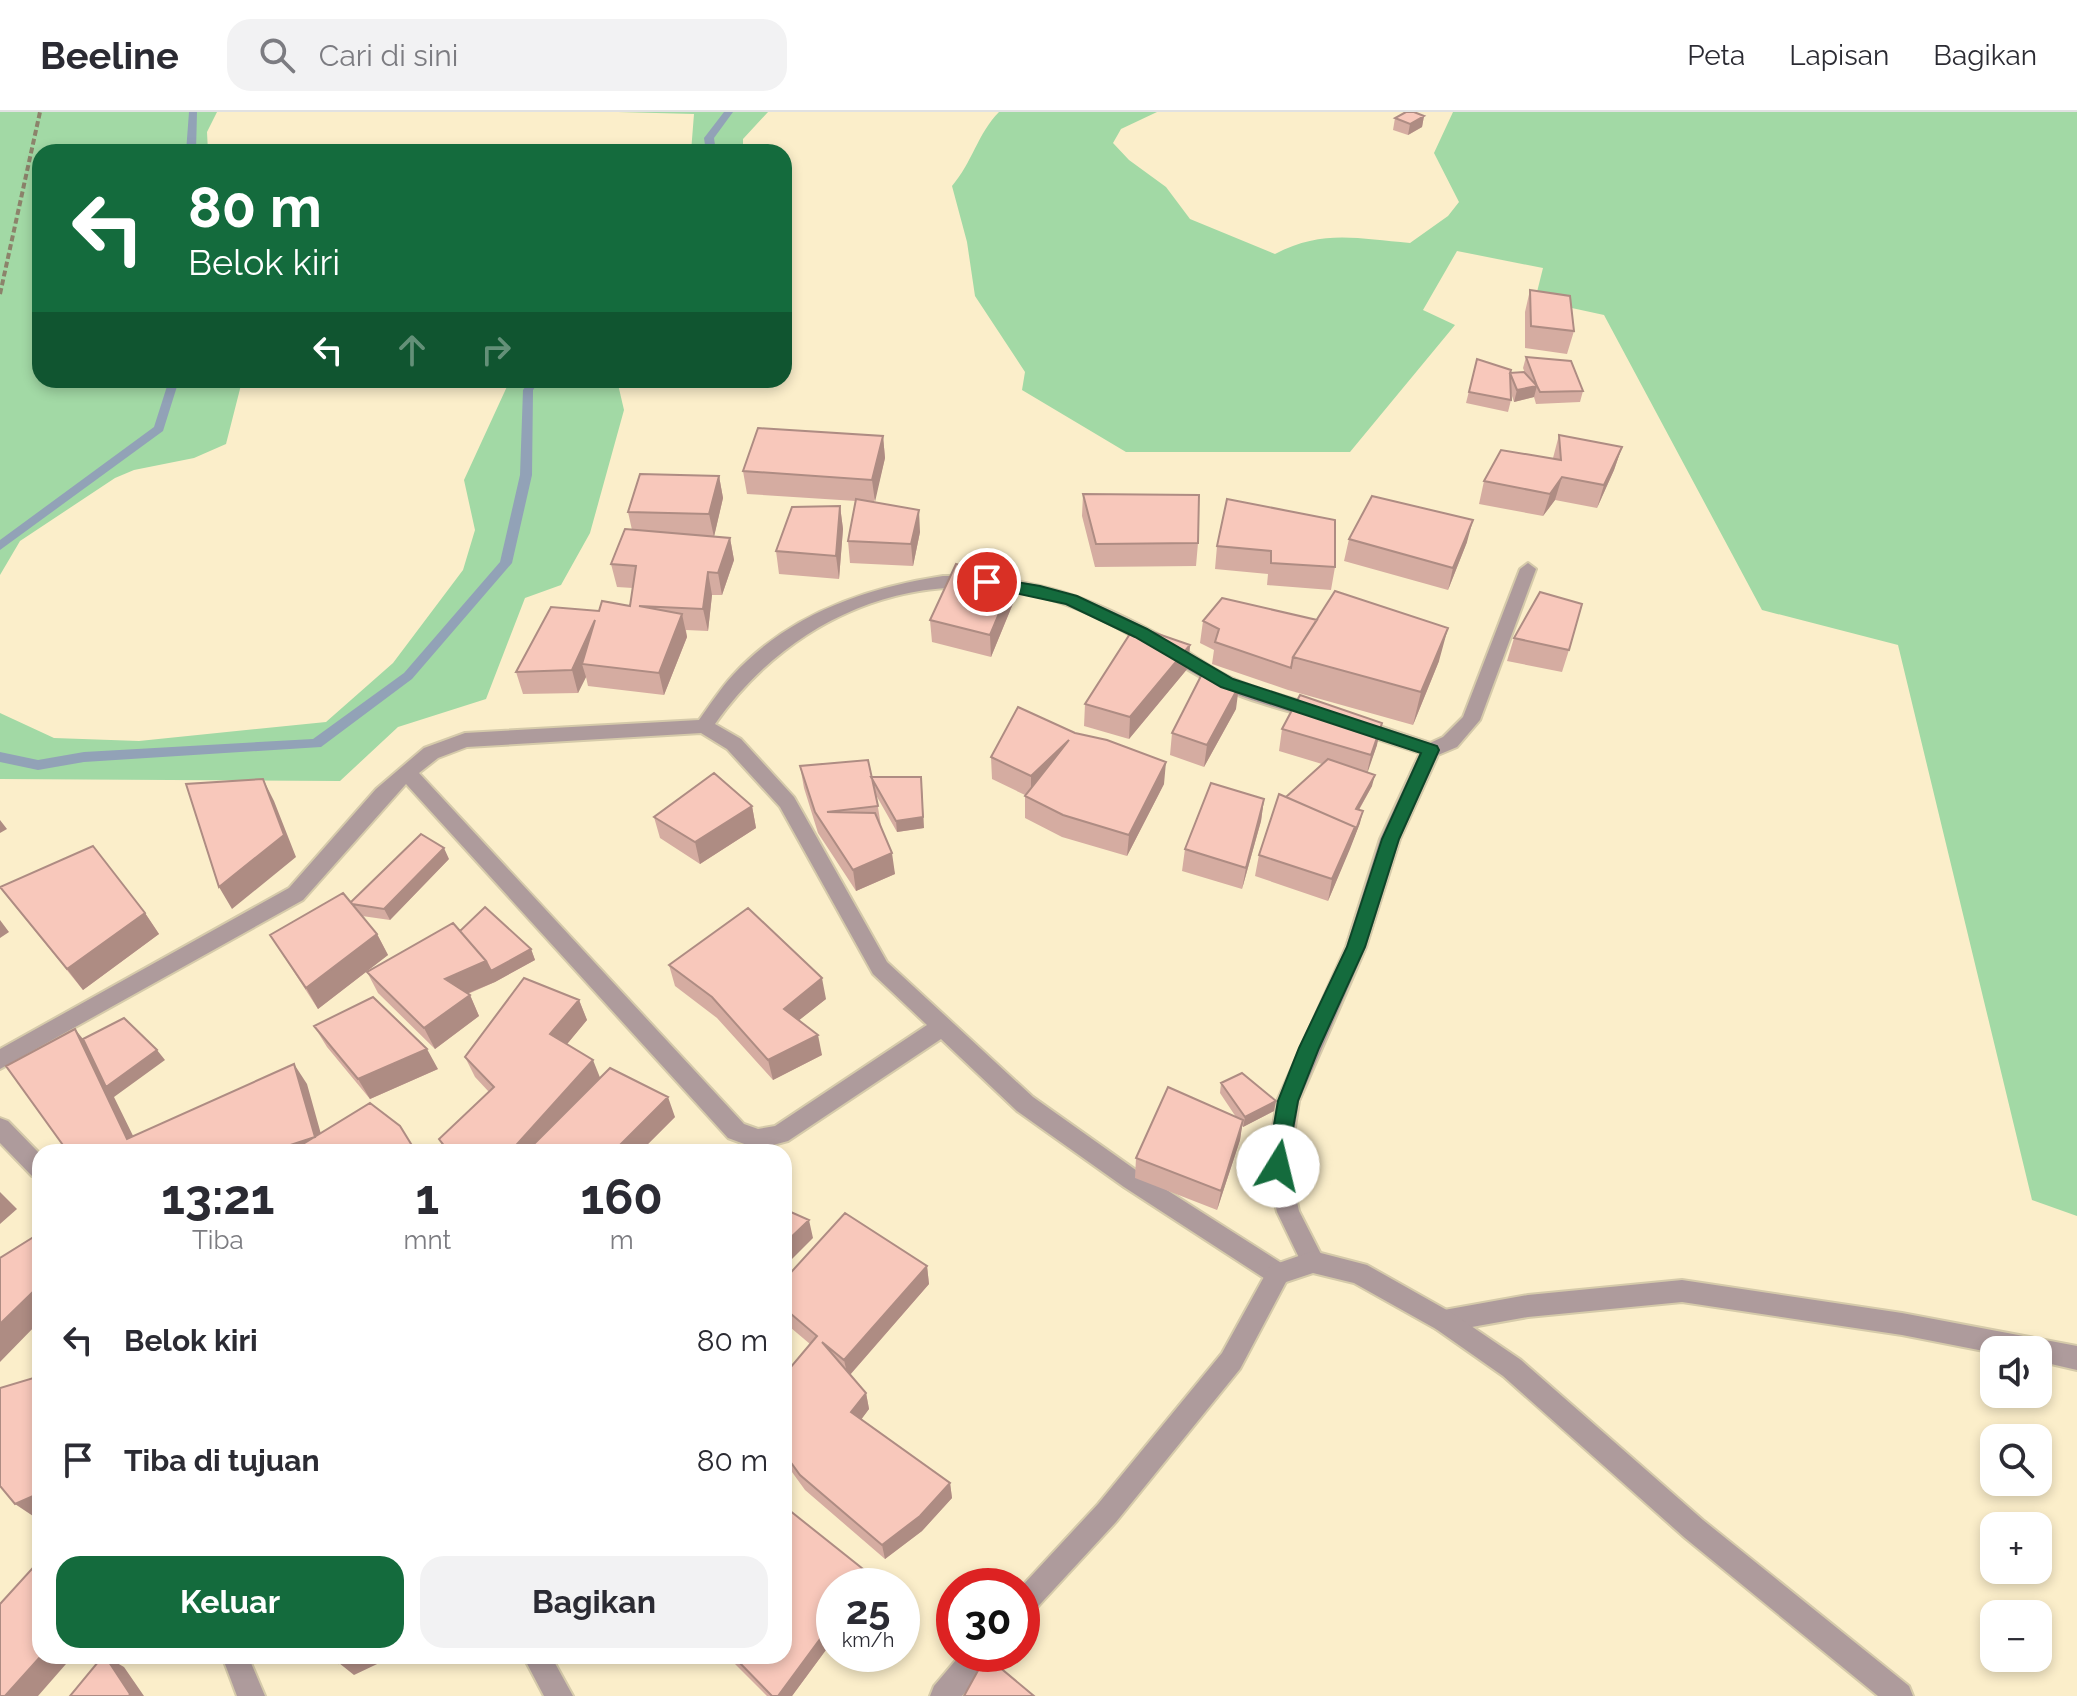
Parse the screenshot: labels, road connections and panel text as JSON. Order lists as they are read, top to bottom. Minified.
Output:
{"page":{"header":"Beeline","search":"Cari di sini","nav":["Peta","Lapisan","Bagikan"],"turn":["80 m","Belok kiri"],"eta":["13:21","Tiba","1","mnt","160","m"],"list":[{"name":"Belok kiri","value":"80 m"},{"name":"Tiba di tujuan","value":"80 m"}],"map_buttons":["+","−"],"buttons":["Keluar","Bagikan"],"speed":"25 km/h","limit":"30"}}
